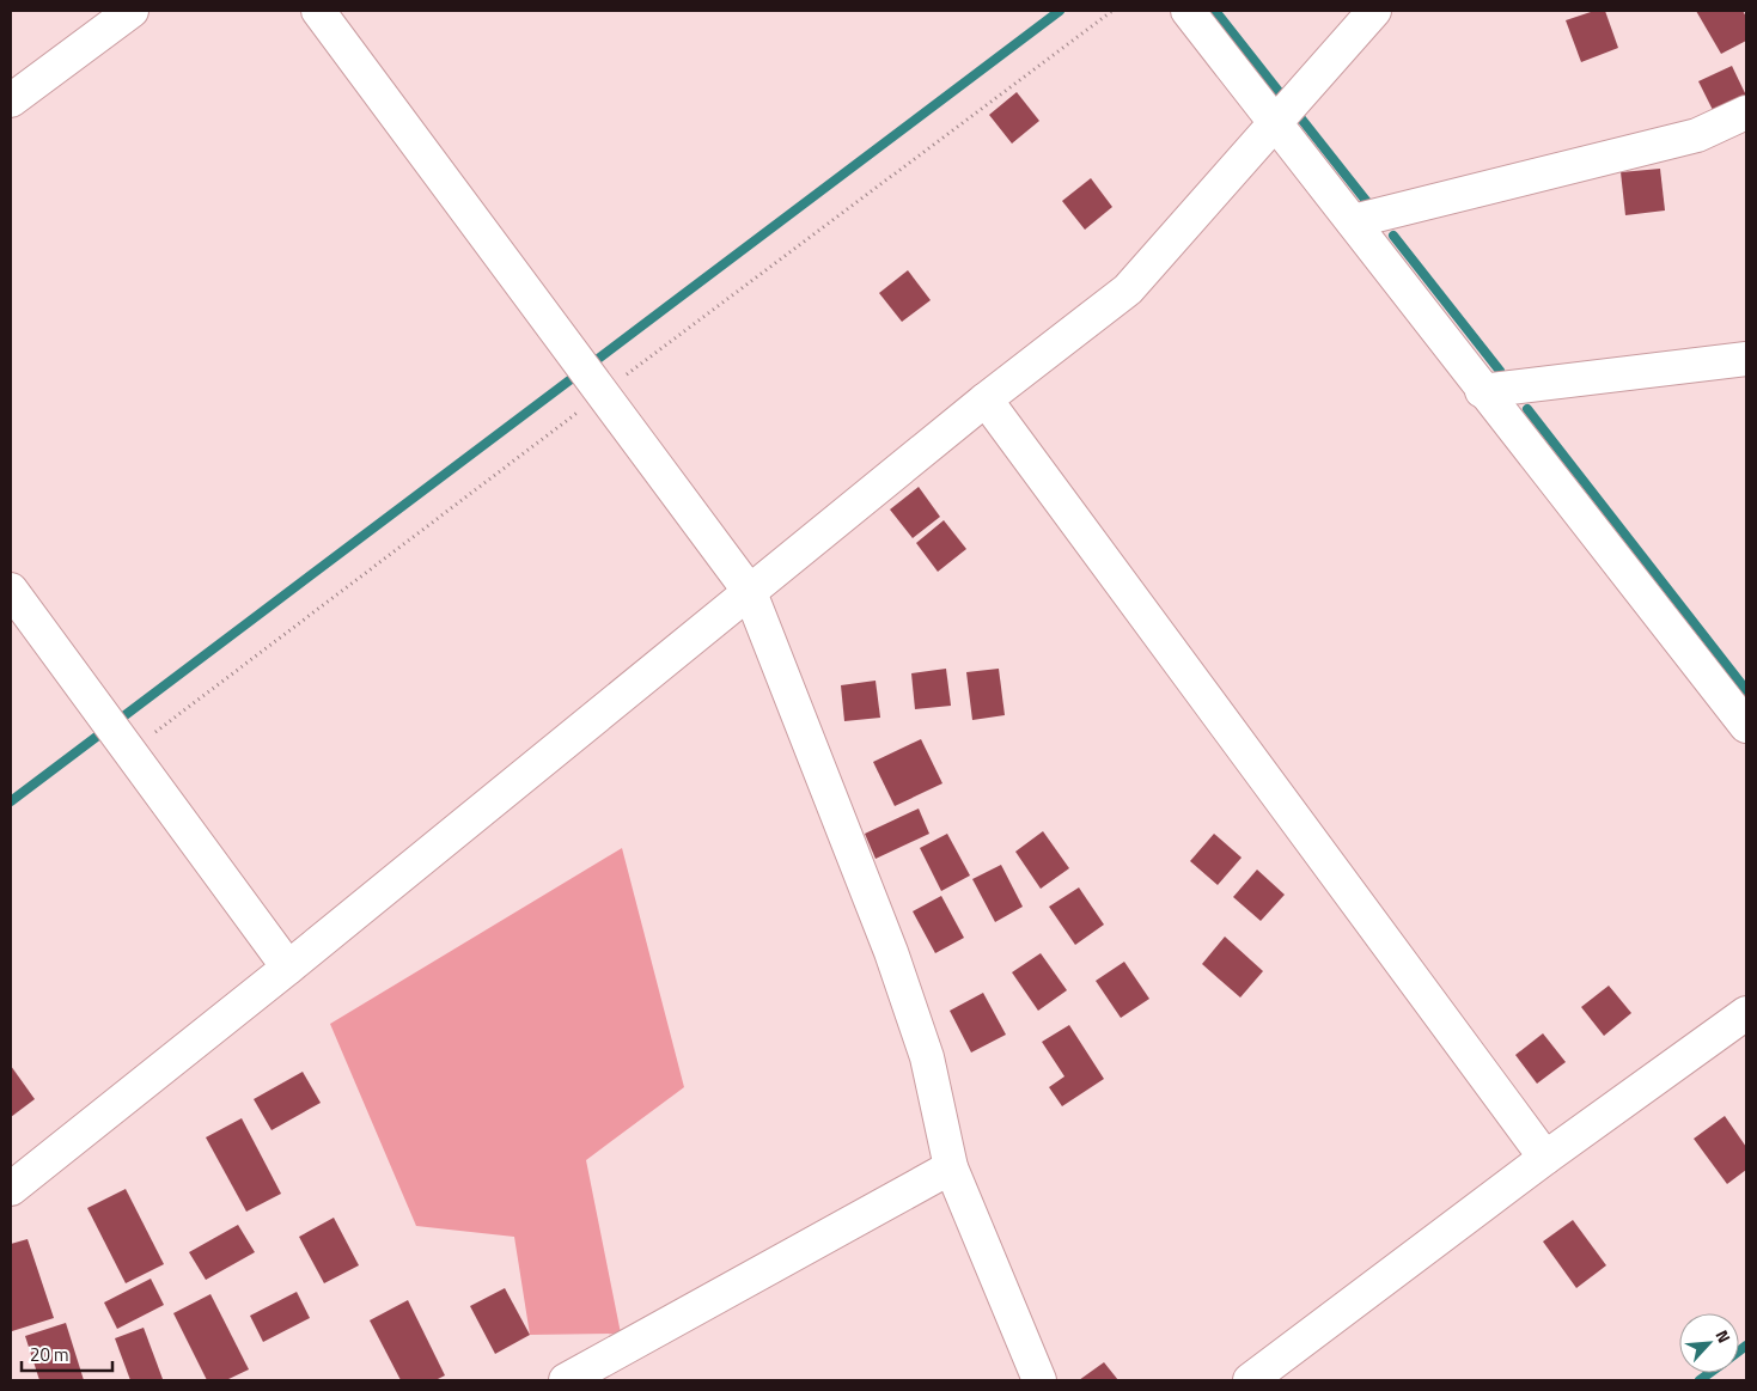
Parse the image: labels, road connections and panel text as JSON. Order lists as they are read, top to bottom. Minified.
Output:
{"scale_bar":"20 m","north":"top right"}
